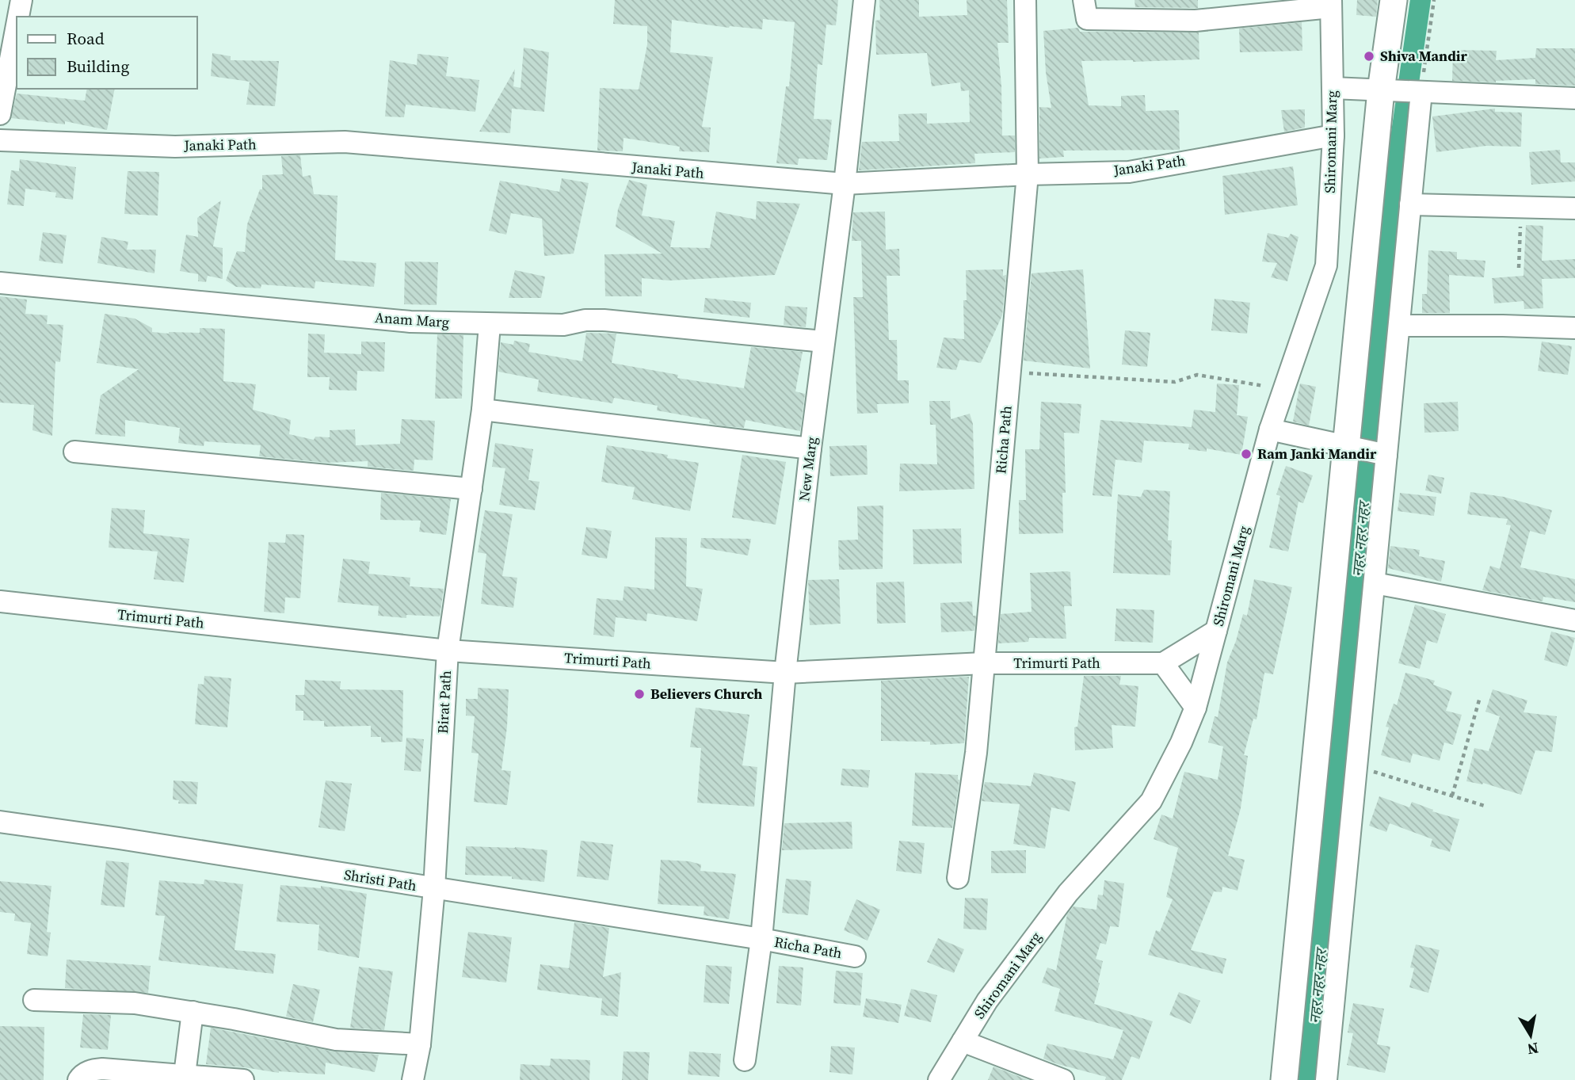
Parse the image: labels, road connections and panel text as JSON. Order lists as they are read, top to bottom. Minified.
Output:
{"streets":{"street":["Shiromani Marg","Janaki Path","Anam Marg","Richa Path","New Marg","Trimurti Path","Birat Path","Shristi Path"]},"crossings":[["Shiromani Marg","Janaki Path"],["Janaki Path","Richa Path"],["Janaki Path","New Marg"],["Anam Marg","New Marg"],["Anam Marg","Birat Path"],["Richa Path","New Marg"],["Richa Path","Trimurti Path"],["Richa Path","Shristi Path"],["New Marg","Trimurti Path"],["New Marg","Shristi Path"],["Trimurti Path","Birat Path"],["Birat Path","Shristi Path"]],"water":["नहर नहर नहर"],"places":["Shiva Mandir","Ram Janki Mandir","Believers Church"],"legend":["Road","Building"],"north":"bottom"}
